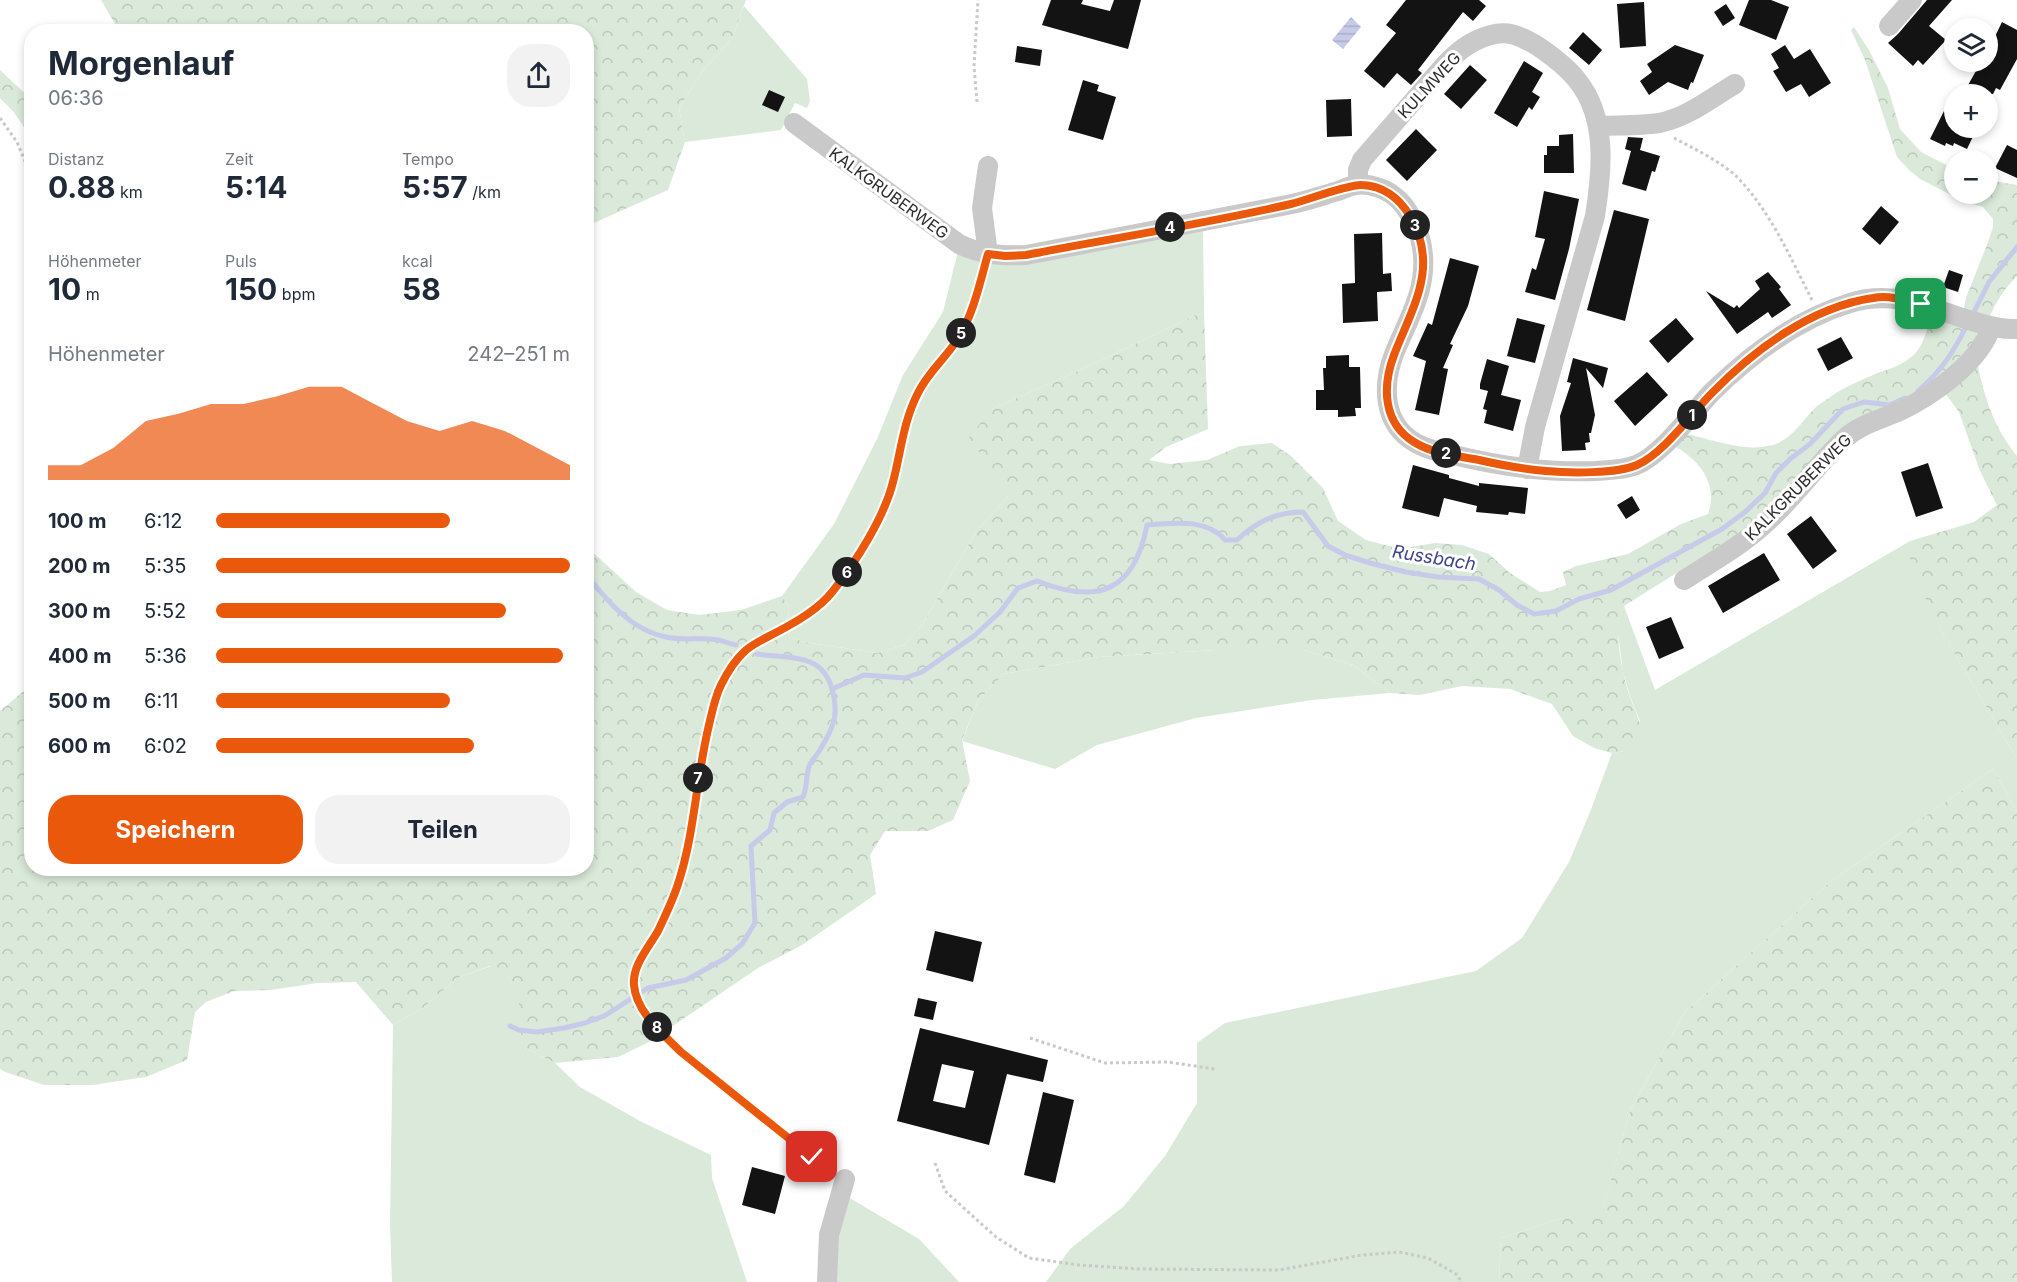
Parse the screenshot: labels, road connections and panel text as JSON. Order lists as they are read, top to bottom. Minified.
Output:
{"streets":{"street":["KULMWEG","KALKGRUBERWEG"]},"crossings":[["KULMWEG","KALKGRUBERWEG"]],"water":["Russbach"],"page":{"map_buttons":["+","−"],"heading":["Morgenlauf","06:36"],"stats":[["Distanz","0.88 km"],["Zeit","5:14"],["Tempo","5:57 /km"],["Höhenmeter","10 m"],["Puls","150 bpm"],["kcal","58"]],"pins":["3","4","5","1","2","6","7","8"],"chart":["Höhenmeter","242–251 m"],"list":[{"name":"100 m","note":"6:12"},{"name":"200 m","note":"5:35"},{"name":"300 m","note":"5:52"},{"name":"400 m","note":"5:36"},{"name":"500 m","note":"6:11"},{"name":"600 m","note":"6:02"}],"buttons":["Speichern","Teilen"]}}
